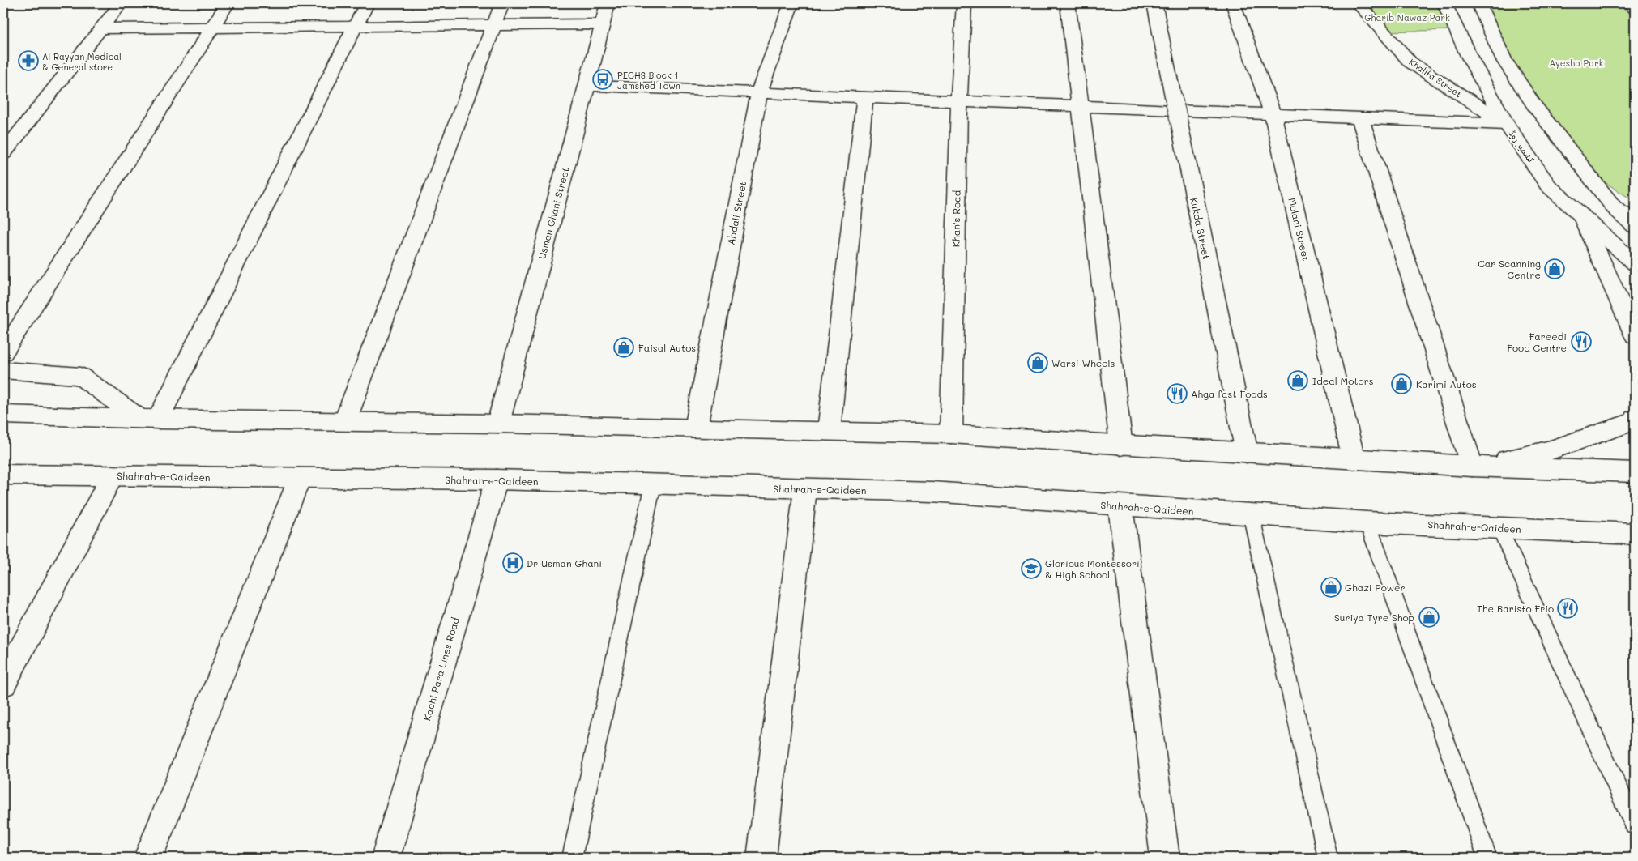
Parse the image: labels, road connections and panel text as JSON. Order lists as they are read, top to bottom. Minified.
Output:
{"streets":{"street":["Khalifa Street","کشمیر روڈ","Usman Ghani Street","Abdali Street","Khan's Road","Kukda Street","Molani Street","Shahrah-e-Qaideen","Kachi Para Lines Road"]},"crossings":[["Khalifa Street","کشمیر روڈ"],["Shahrah-e-Qaideen","Kachi Para Lines Road"]],"parks":["Gharib Nawaz Park","Ayesha Park"],"places":{"pharmacy":["Al Rayyan Medical & General store"],"bus stop":["PECHS Block 1 Jamshed Town"],"shop":["Car Scanning Centre","Faisal Autos","Warsi Wheels","Ideal Motors","Karimi Autos","Ghazi Power","Suriya Tyre Shop"],"restaurant":["Fareedi Food Centre","Ahga fast Foods","The Baristo Frio"],"hospital":["Dr Usman Ghani"],"school or university":["Glorious Montessori & High School"]}}
